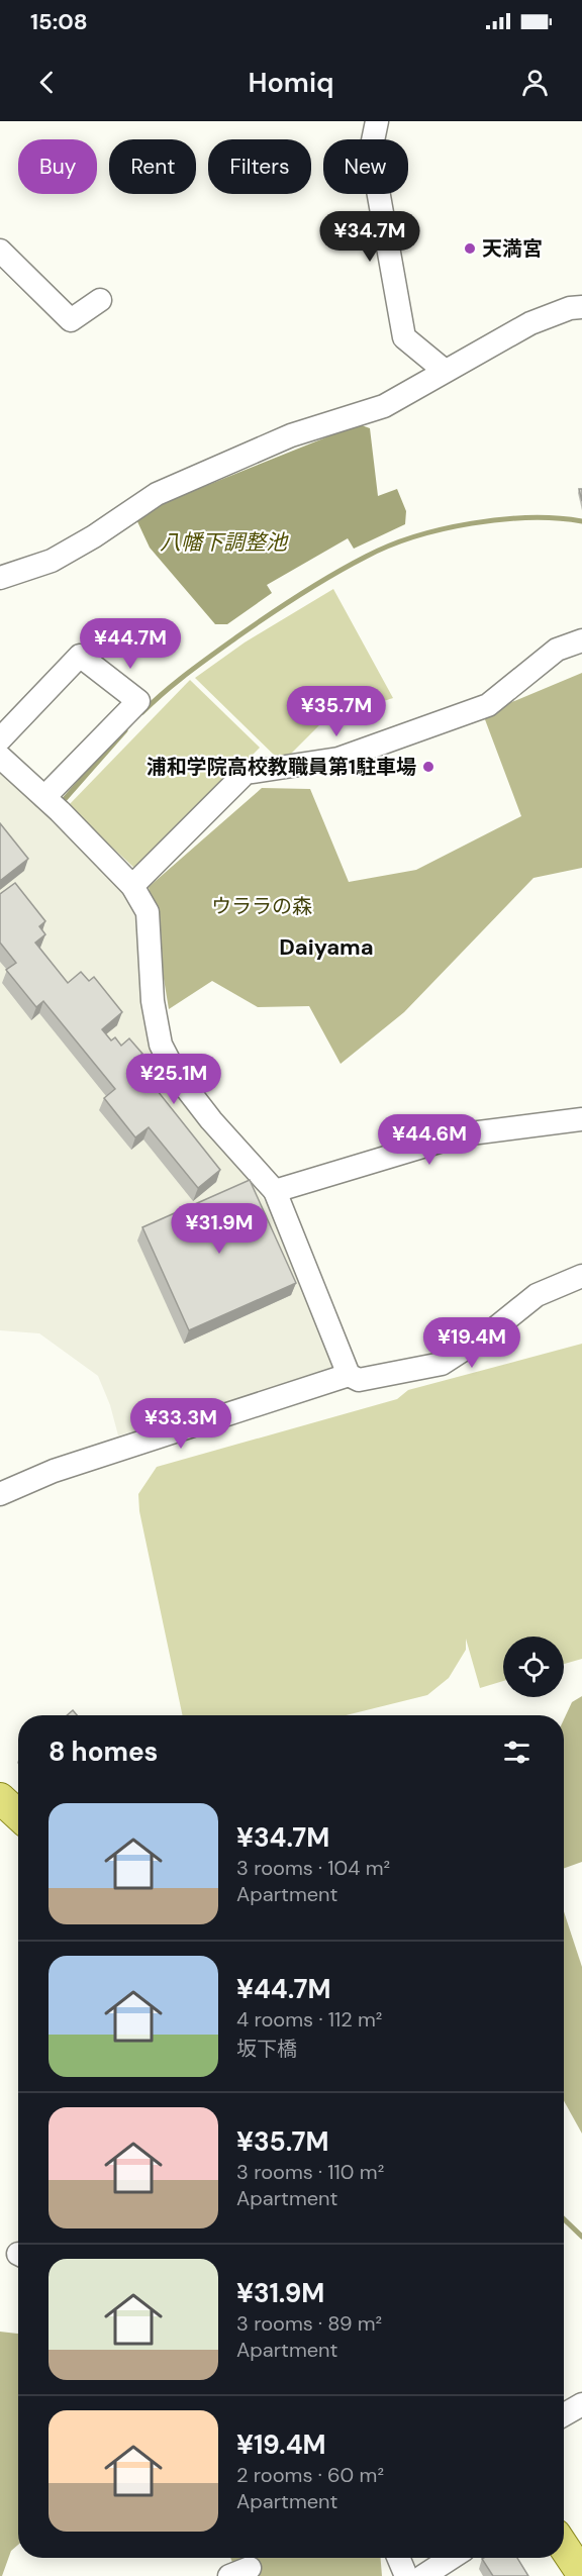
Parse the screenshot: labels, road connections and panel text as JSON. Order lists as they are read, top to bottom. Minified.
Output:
{"districts":["Daiyama"],"water":["八幡下調整池"],"parks":["ウララの森"],"places":["天満宮","浦和学院高校教職員第1駐車場"],"page":{"status":"15:08","header":"Homiq","chip":["Buy","Rent","Filters","New"],"price":["¥34.7M","¥44.7M","¥35.7M","¥25.1M","¥44.6M","¥31.9M","¥19.4M","¥33.3M"],"heading":"8 homes","list":[{"name":"¥34.7M","note":"3 rooms · 104 m² · Apartment"},{"name":"¥44.7M","note":"4 rooms · 112 m² · 坂下橋"},{"name":"¥35.7M","note":"3 rooms · 110 m² · Apartment"},{"name":"¥31.9M","note":"3 rooms · 89 m² · Apartment"},{"name":"¥19.4M","note":"2 rooms · 60 m² · Apartment"}]}}
